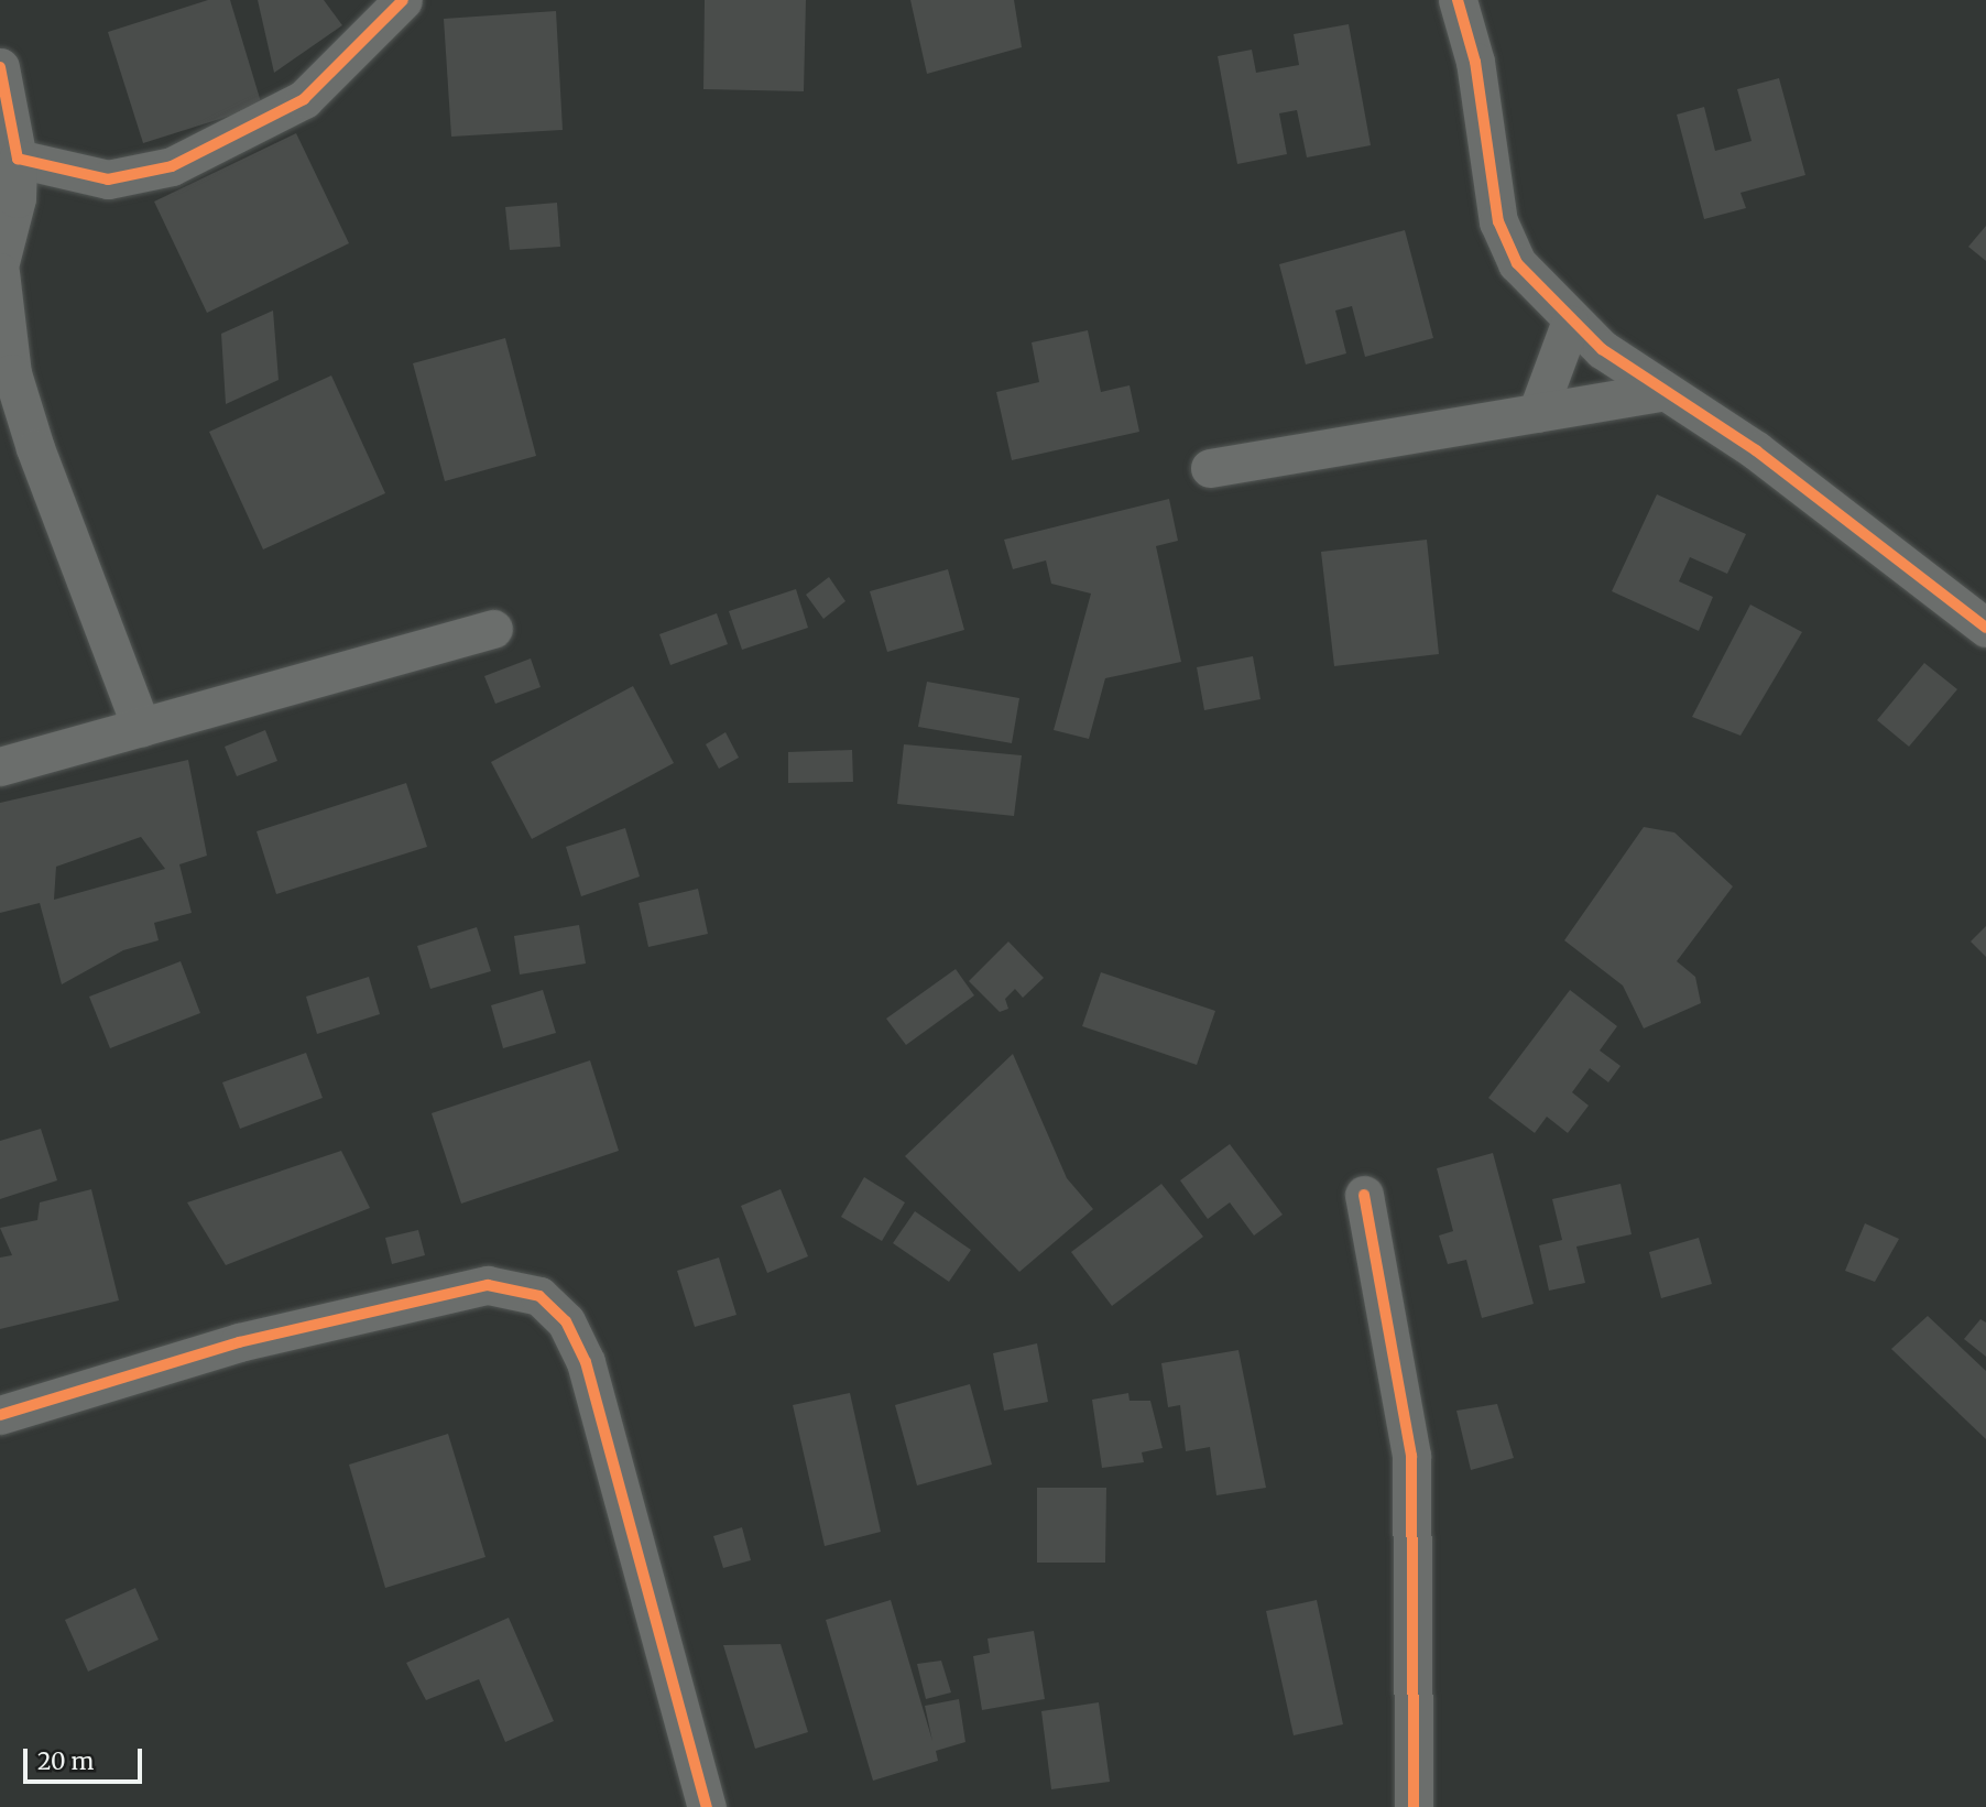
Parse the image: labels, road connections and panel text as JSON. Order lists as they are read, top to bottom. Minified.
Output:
{"scale_bar":"20 m"}
